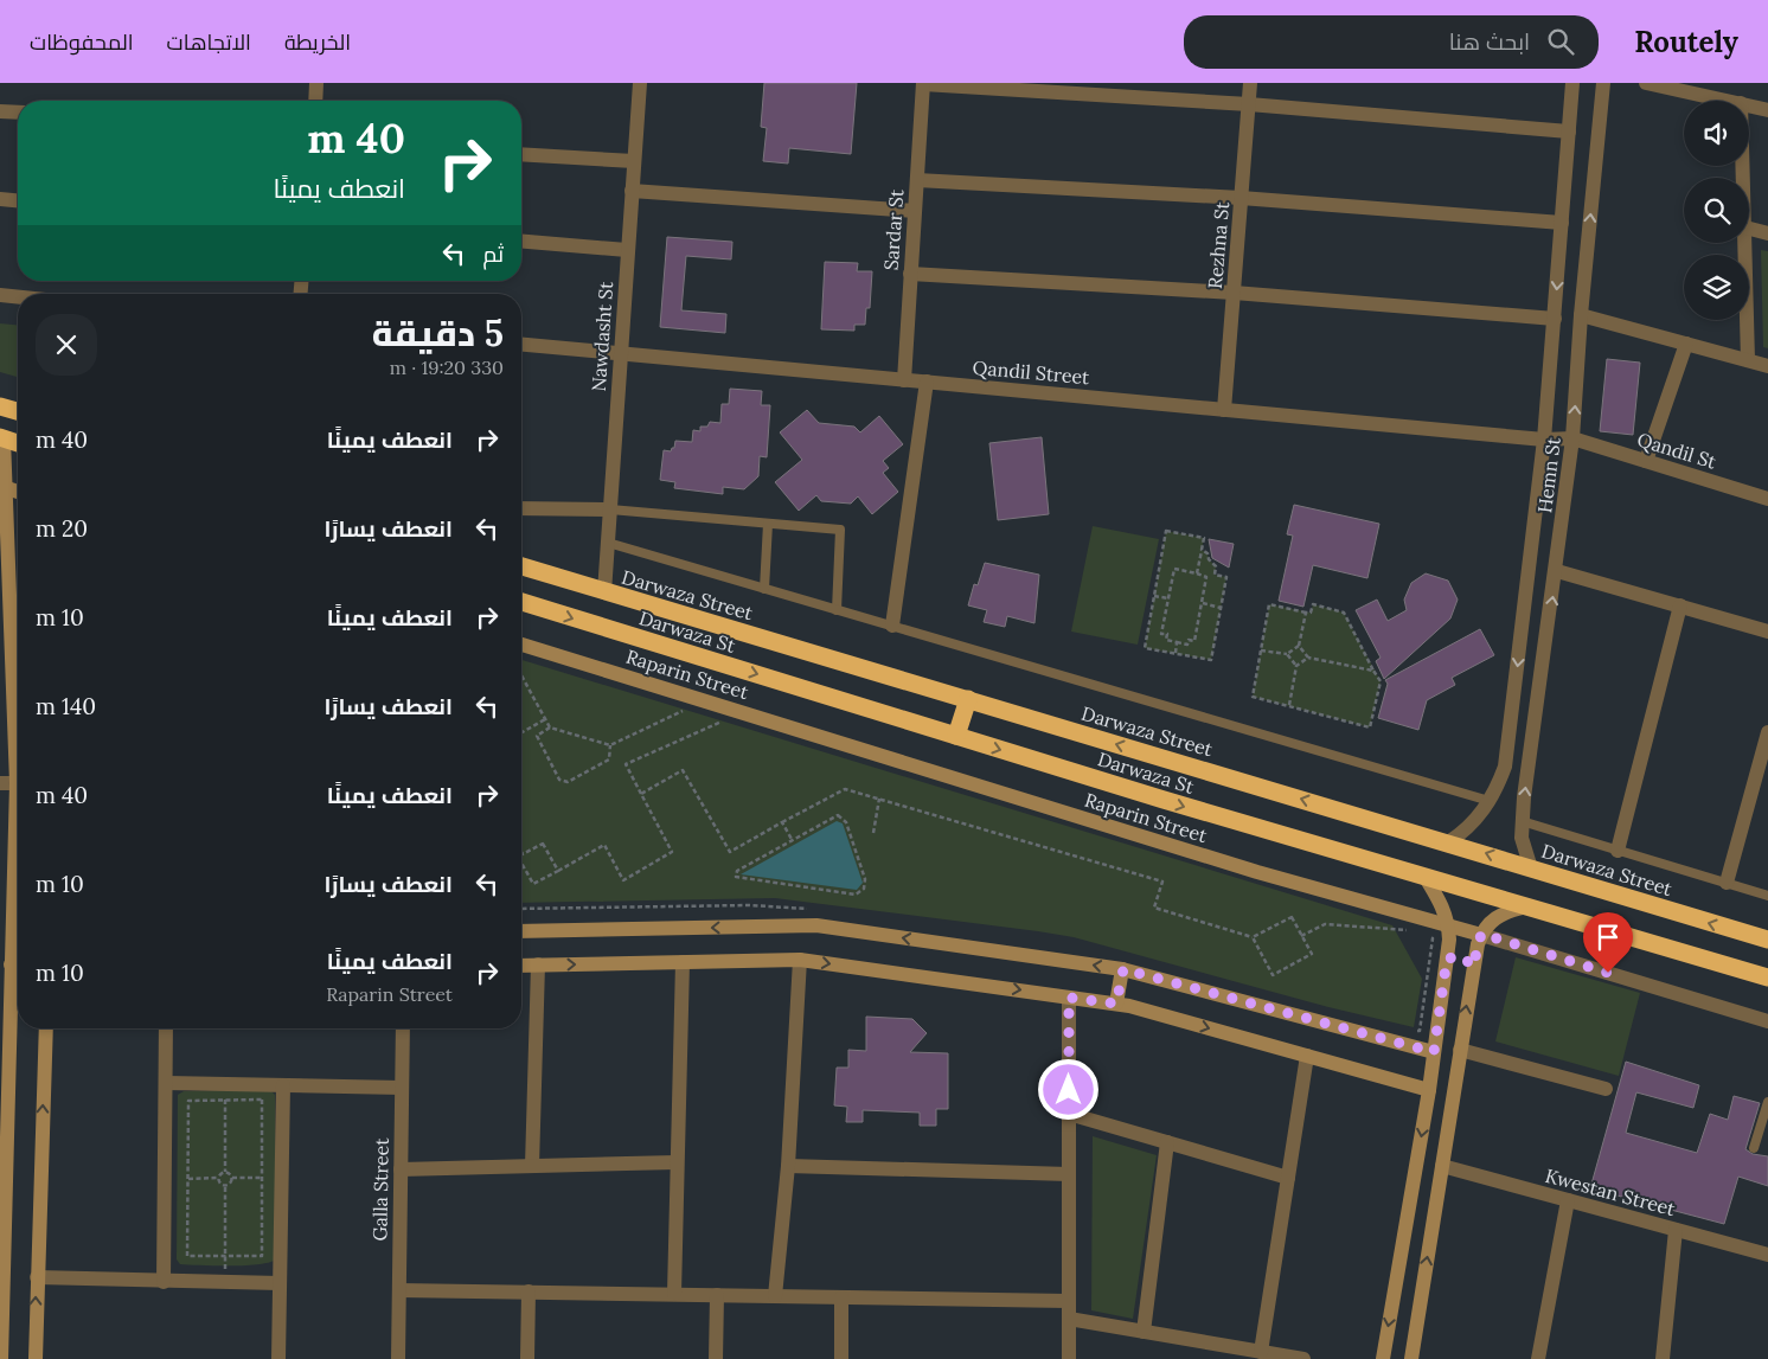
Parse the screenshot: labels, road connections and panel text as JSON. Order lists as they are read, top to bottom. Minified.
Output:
{"streets":{"highway":["Darwaza Street","Darwaza St"],"street":["Sardar St","Rezhna St","Nawdasht St","Qandil Street","Qandil St","Hemn St","Raparin Street","Galla Street","Kwestan Street"]},"crossings":[["Sardar St","Qandil Street"],["Rezhna St","Qandil Street"],["Nawdasht St","Qandil Street"],["Nawdasht St","Darwaza Street"],["Qandil Street","Qandil St"],["Qandil Street","Hemn St"],["Qandil St","Hemn St"],["Hemn St","Darwaza Street"]],"one_way":["Darwaza Street","Darwaza St"],"page":{"header":"Routely","search":"ابحث هنا","nav":["الخريطة","الاتجاهات","المحفوظات"],"turn":["40 m","انعطف يمينًا"],"then":"ثم","heading":["5 دقيقة","330 m · 19:20"],"list":[{"name":"انعطف يمينًا","value":"40 m"},{"name":"انعطف يسارًا","value":"20 m"},{"name":"انعطف يمينًا","value":"10 m"},{"name":"انعطف يسارًا","value":"140 m"},{"name":"انعطف يمينًا","value":"40 m"},{"name":"انعطف يسارًا","value":"10 m"},{"name":"انعطف يمينًا","note":"Raparin Street","value":"10 m"}]}}
